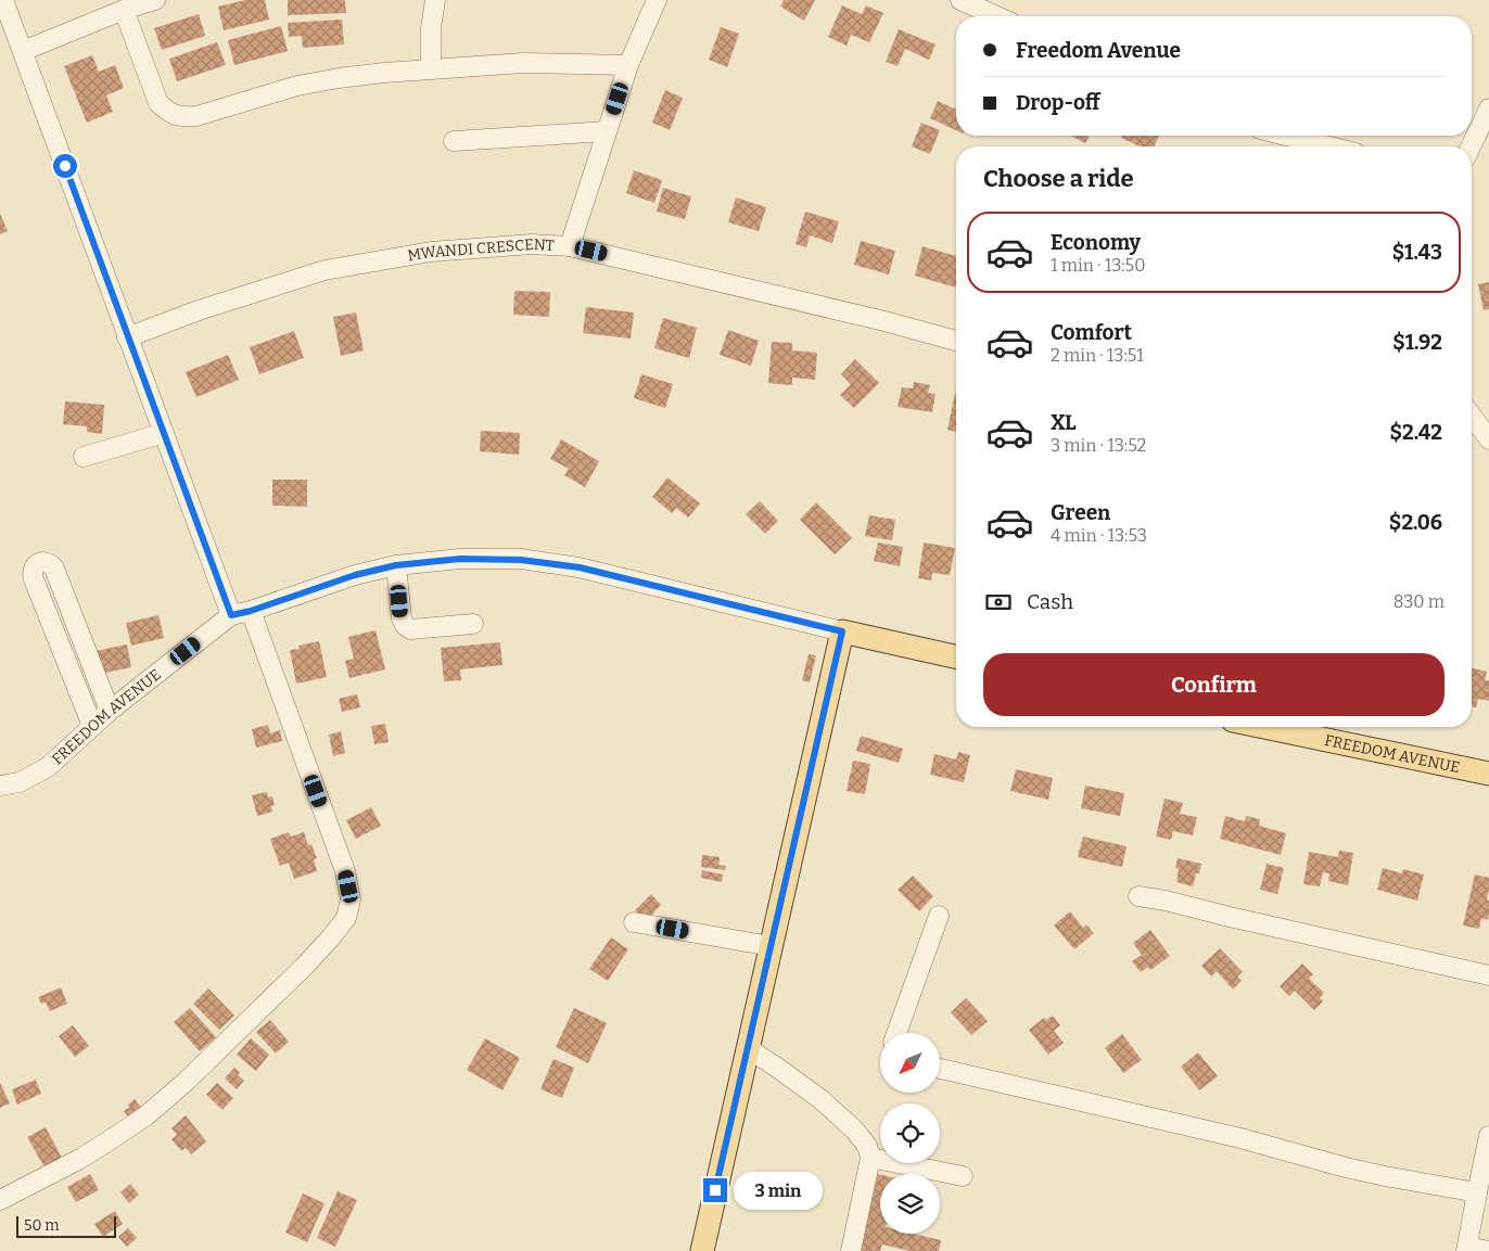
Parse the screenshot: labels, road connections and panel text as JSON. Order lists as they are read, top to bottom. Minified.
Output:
{"streets":{"main road":["FREEDOM AVENUE"],"street":["MWANDI CRESCENT"]},"scale_bar":"50 m","north":"bottom left","page":{"banner":["Freedom Avenue","Drop-off"],"heading":"Choose a ride","list":[{"name":"Economy","note":"1 min · 13:50","value":"$1.43"},{"name":"Comfort","note":"2 min · 13:51","value":"$1.92"},{"name":"XL","note":"3 min · 13:52","value":"$2.42"},{"name":"Green","note":"4 min · 13:53","value":"$2.06"}],"pay":["Cash","830 m"],"buttons":"Confirm","bubble":"3 min","scale":"50 m"}}
